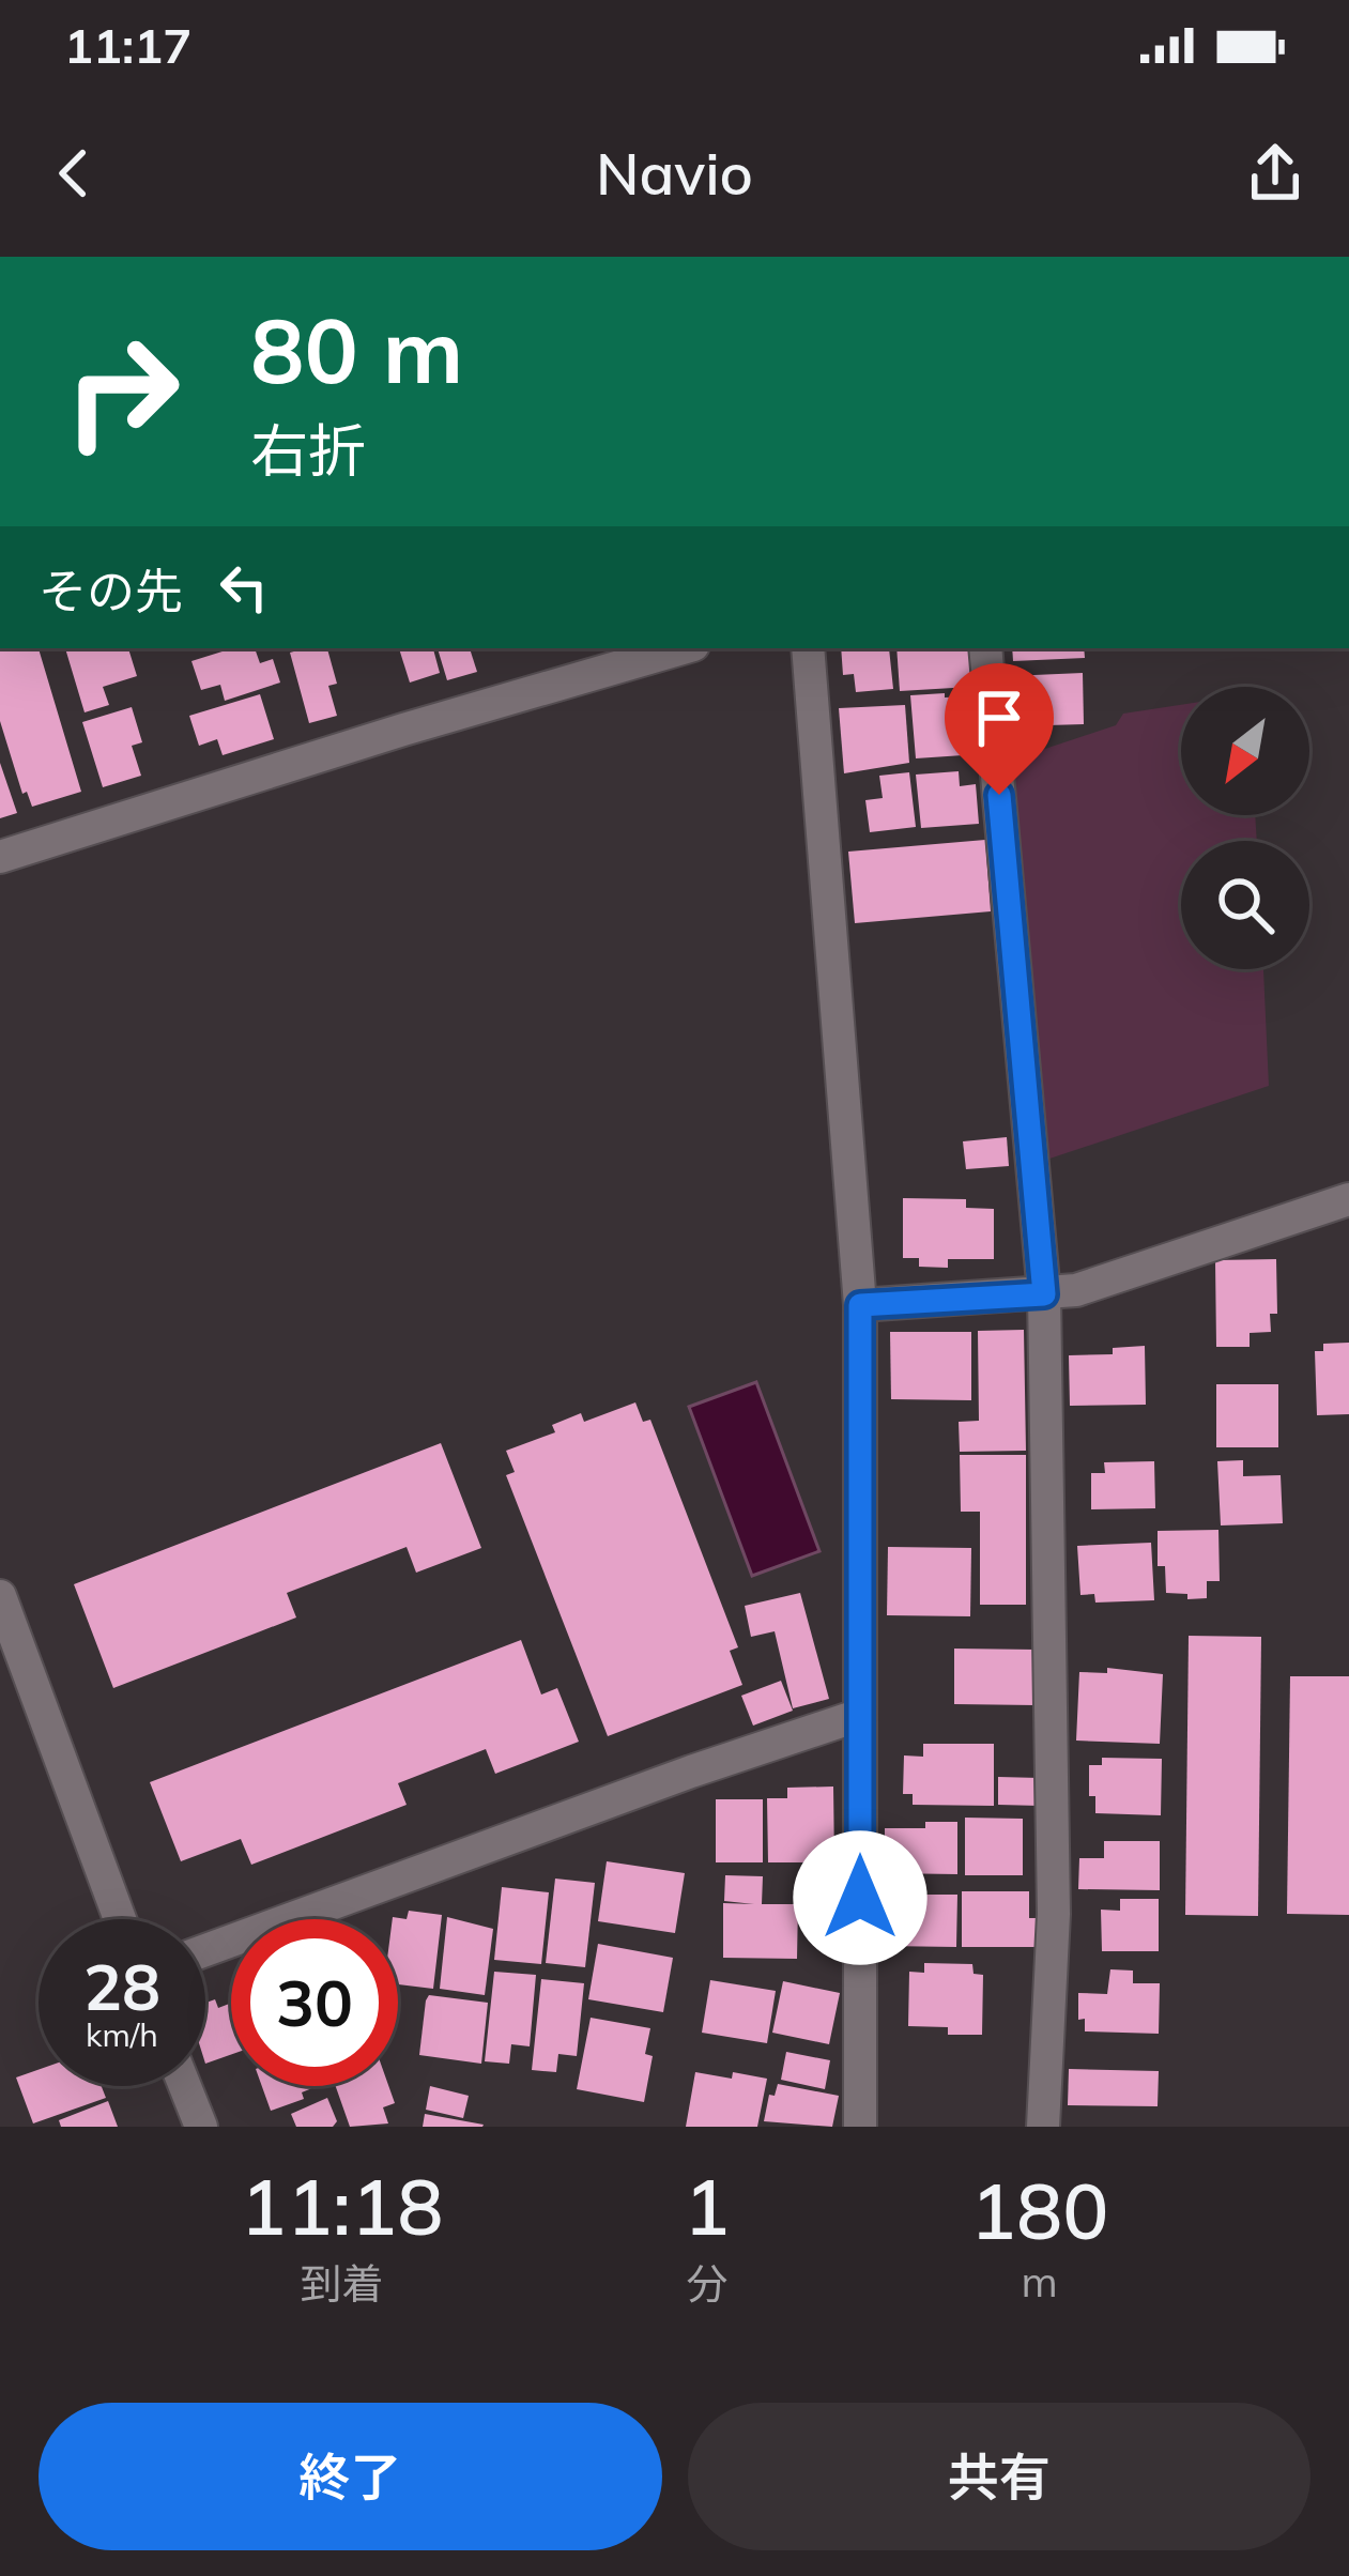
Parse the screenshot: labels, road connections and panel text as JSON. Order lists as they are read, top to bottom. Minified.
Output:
{"north":"bottom left","page":{"status":"11:17","header":"Navio","turn":["80 m","右折"],"then":"その先","speed":"28 km/h","limit":"30","eta":["11:18","到着","1","分","180","m"],"buttons":["終了","共有"]}}
